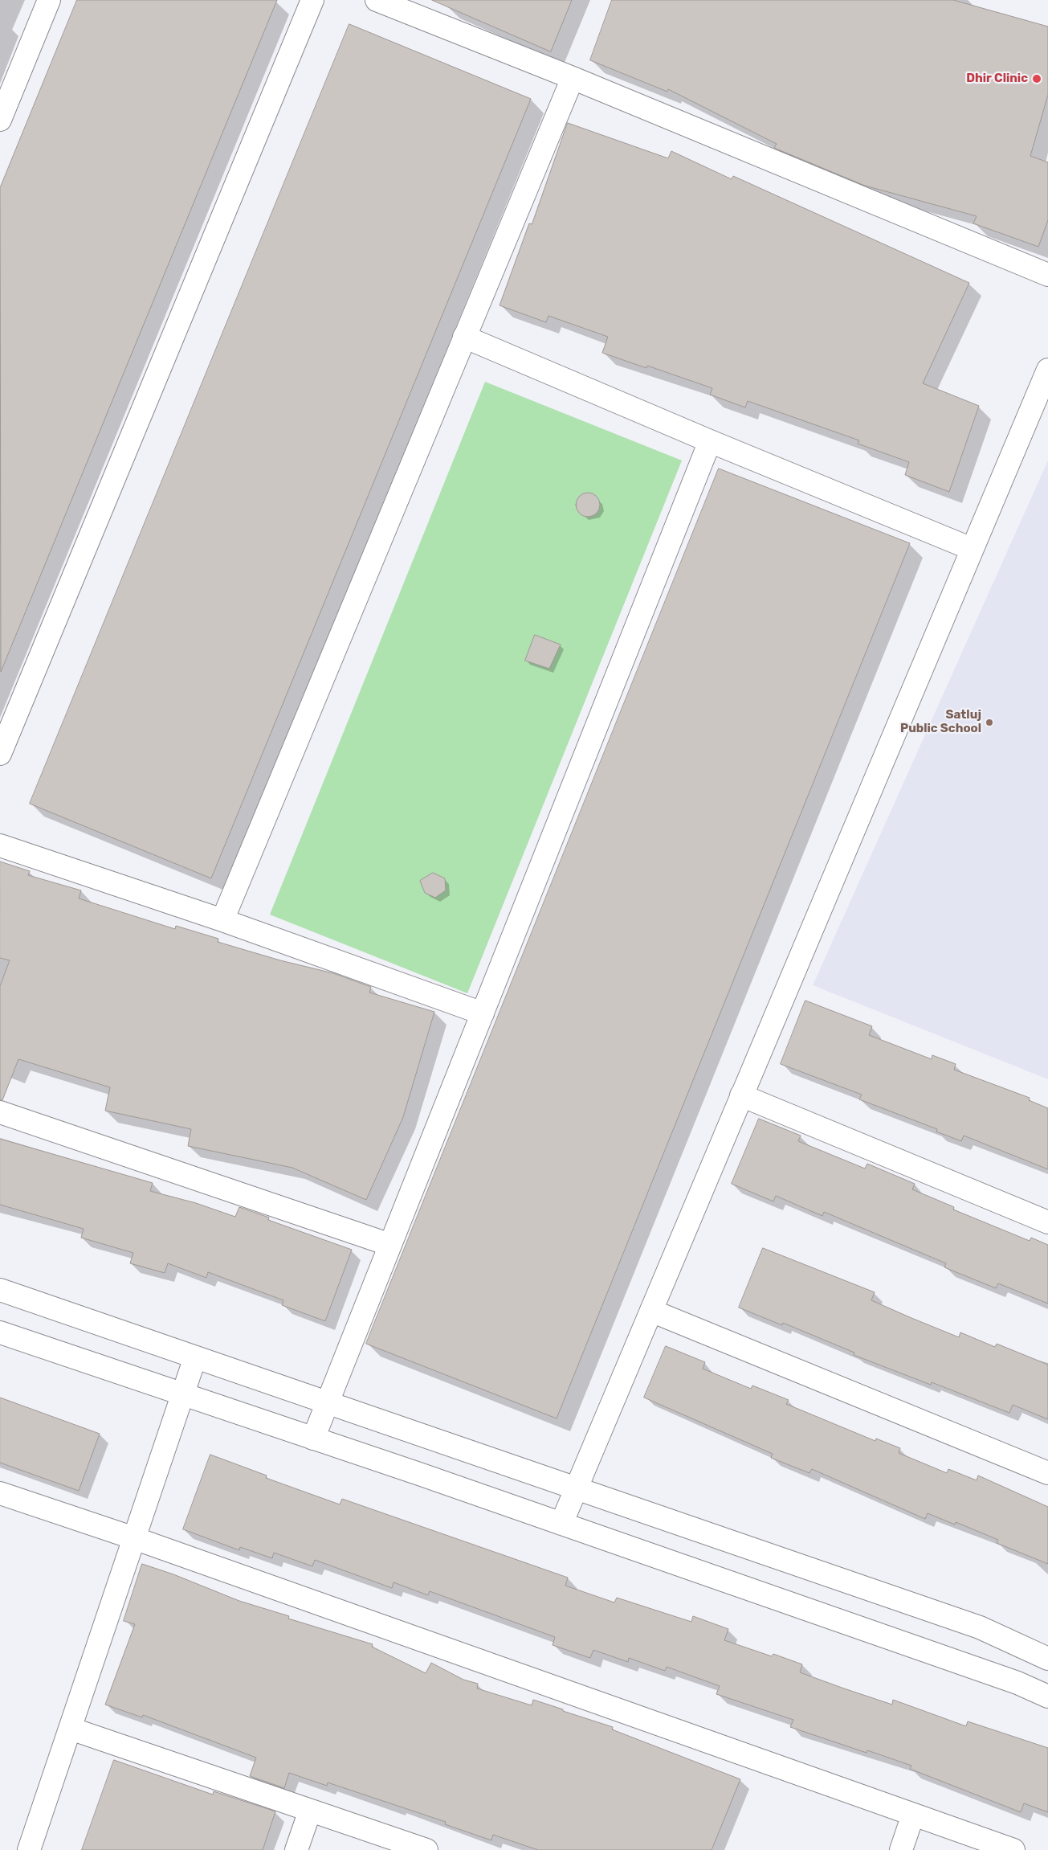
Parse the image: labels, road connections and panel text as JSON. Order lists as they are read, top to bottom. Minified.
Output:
{"places":["Dhir Clinic","Satluj Public School"]}
